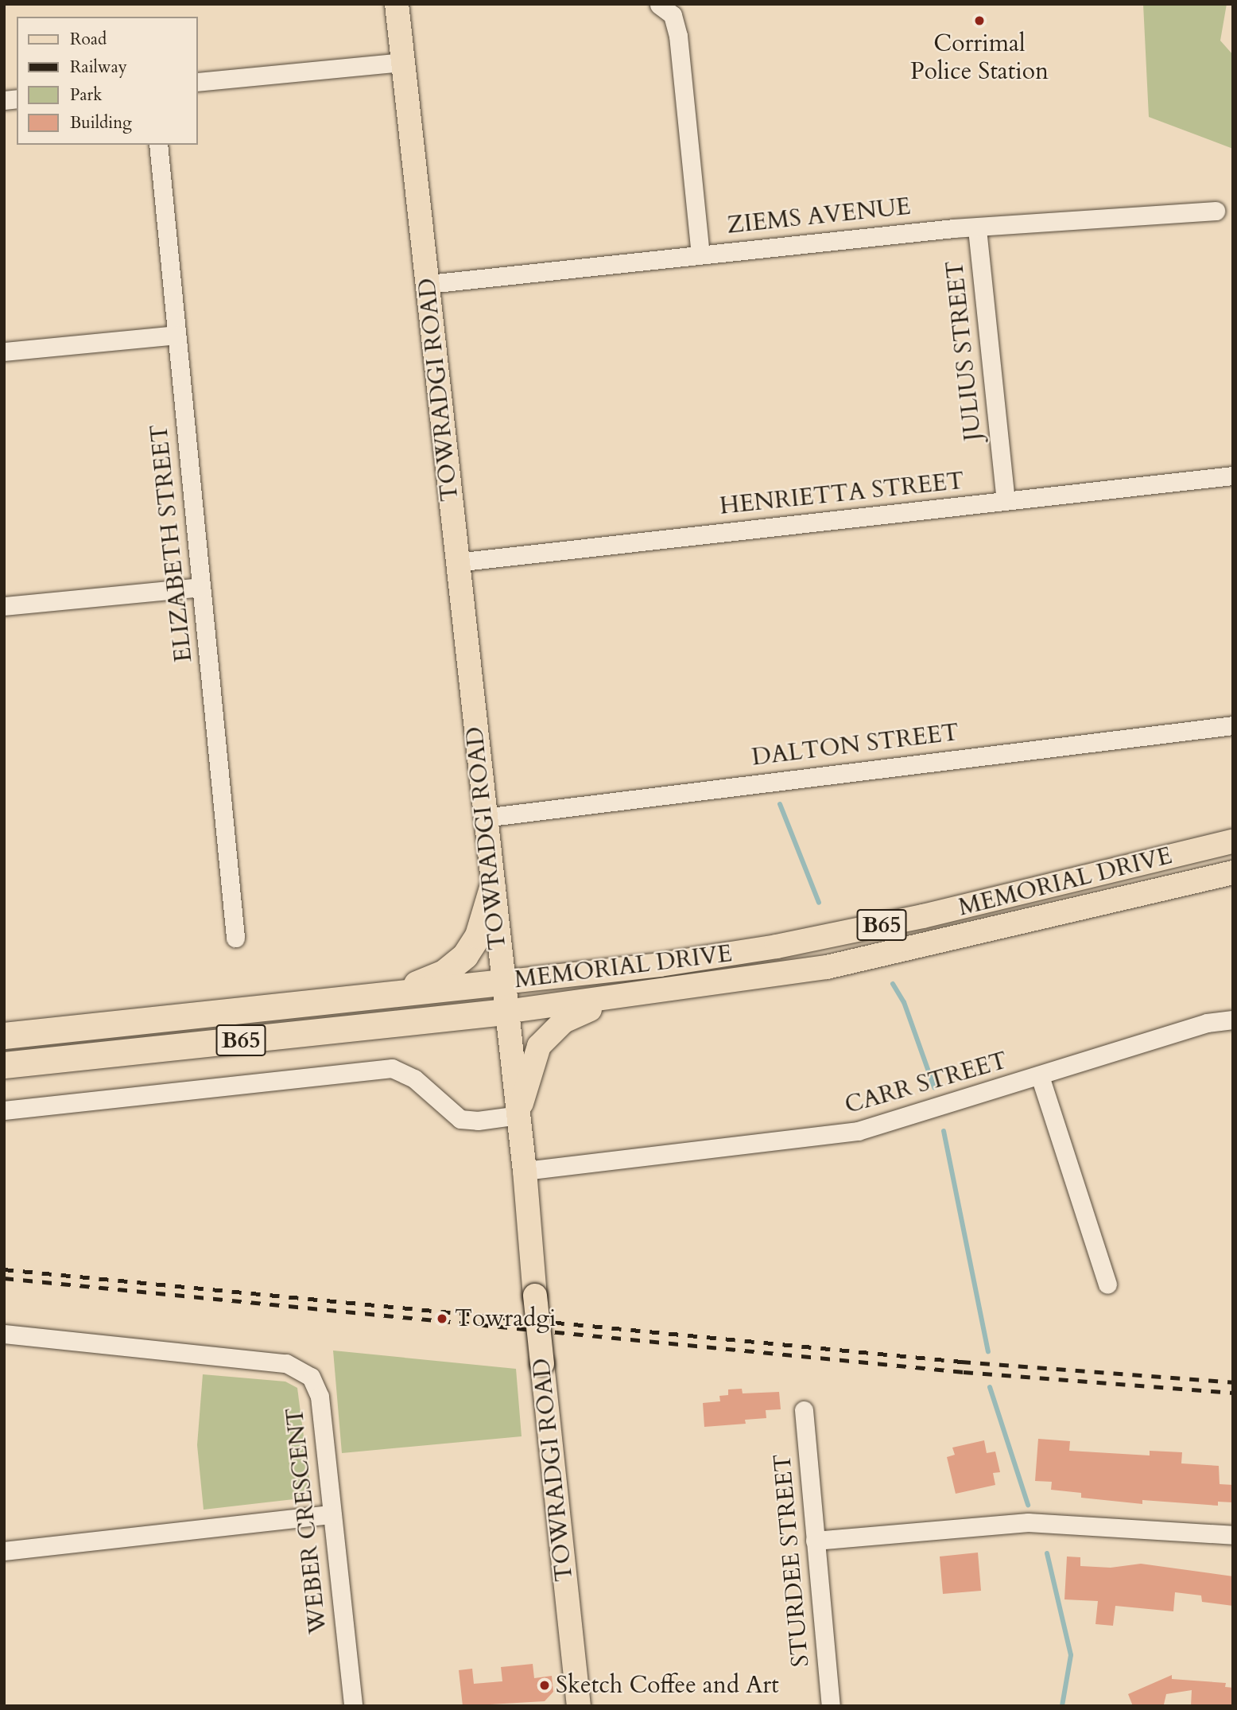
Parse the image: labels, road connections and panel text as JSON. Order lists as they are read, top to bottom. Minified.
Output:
{"streets":{"highway":["MEMORIAL DRIVE","B65"],"main road":["TOWRADGI ROAD"],"street":["ZIEMS AVENUE","JULIUS STREET","HENRIETTA STREET","ELIZABETH STREET","DALTON STREET","CARR STREET","WEBER CRESCENT","STURDEE STREET"]},"crossings":[["ZIEMS AVENUE","JULIUS STREET"],["ZIEMS AVENUE","TOWRADGI ROAD"],["JULIUS STREET","HENRIETTA STREET"],["TOWRADGI ROAD","HENRIETTA STREET"],["TOWRADGI ROAD","DALTON STREET"],["TOWRADGI ROAD","MEMORIAL DRIVE"],["TOWRADGI ROAD","CARR STREET"]],"places":["Corrimal Police Station","Towradgi","Sketch Coffee and Art"],"legend":["Road","Railway","Park","Building"]}
